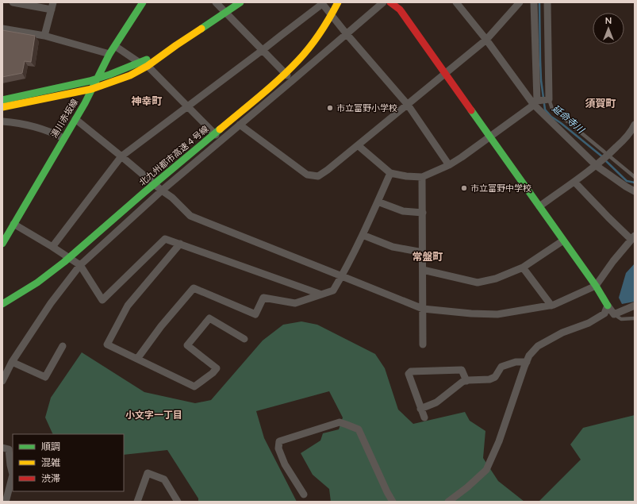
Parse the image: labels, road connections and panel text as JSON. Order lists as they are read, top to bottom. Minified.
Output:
{"streets":{"main road":["湯川赤坂線","北九州都市高速４号線"]},"districts":["神幸町","須賀町","常盤町","小文字一丁目"],"water":["延命寺川"],"places":["市立富野小学校","市立富野中学校"],"legend":["順調","混雑","渋滞"],"north":"top"}
